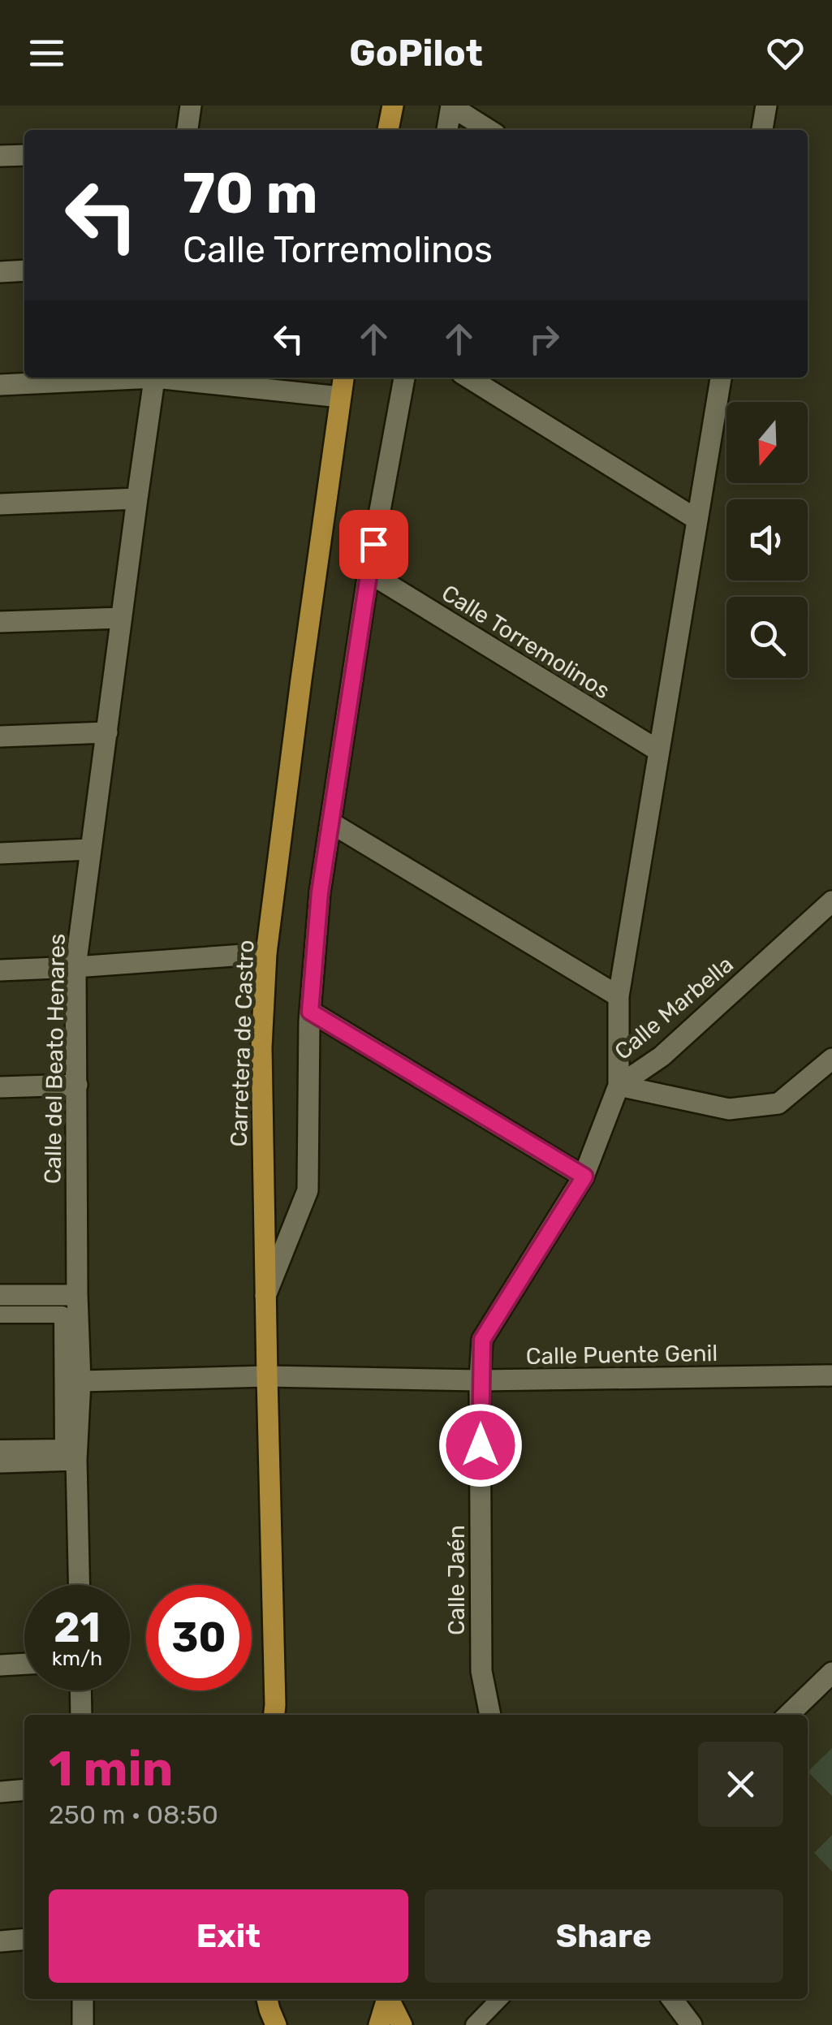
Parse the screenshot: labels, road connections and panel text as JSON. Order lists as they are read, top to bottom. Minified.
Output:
{"streets":{"main road":["Carretera de Castro"],"street":["Calle Torremolinos","Calle Marbella","Calle del Beato Henares","Calle Puente Genil","Calle Jaén"]},"crossings":[["Calle Marbella","Calle Jaén"],["Carretera de Castro","Calle Puente Genil"],["Calle del Beato Henares","Calle Puente Genil"],["Calle Puente Genil","Calle Jaén"]],"north":"bottom","page":{"header":"GoPilot","turn":["70 m","Calle Torremolinos"],"speed":"21 km/h","limit":"30","heading":["1 min","250 m · 08:50"],"buttons":["Exit","Share"]}}
